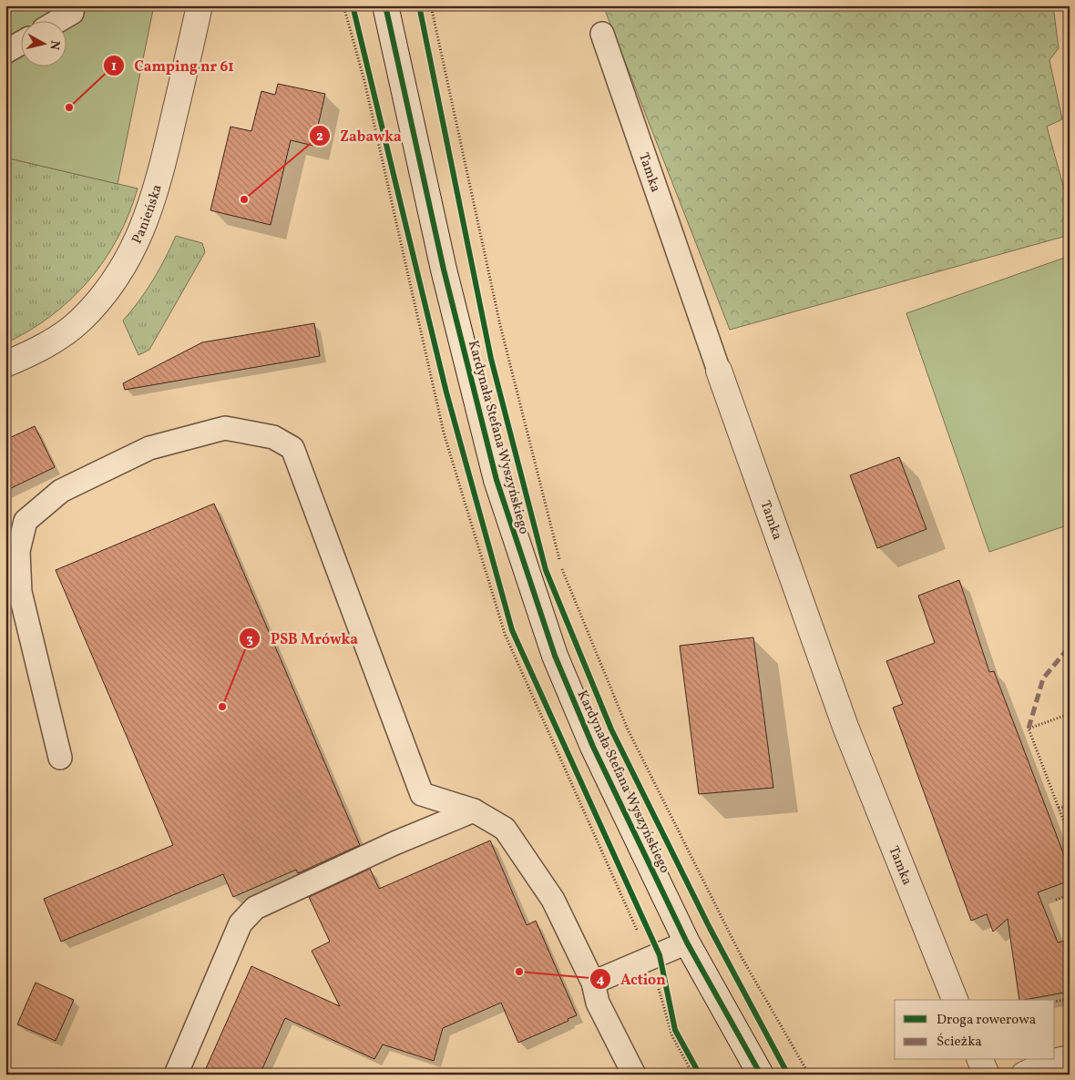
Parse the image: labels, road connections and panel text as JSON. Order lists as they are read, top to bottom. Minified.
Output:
{"streets":{"street":["Tamka","Panieńska","Kardynała Stefana Wyszyńskiego"]},"places":["Camping nr 61","Zabawka","PSB Mrówka","Action"],"legend":["Droga rowerowa","Ścieżka"],"north":"right"}
